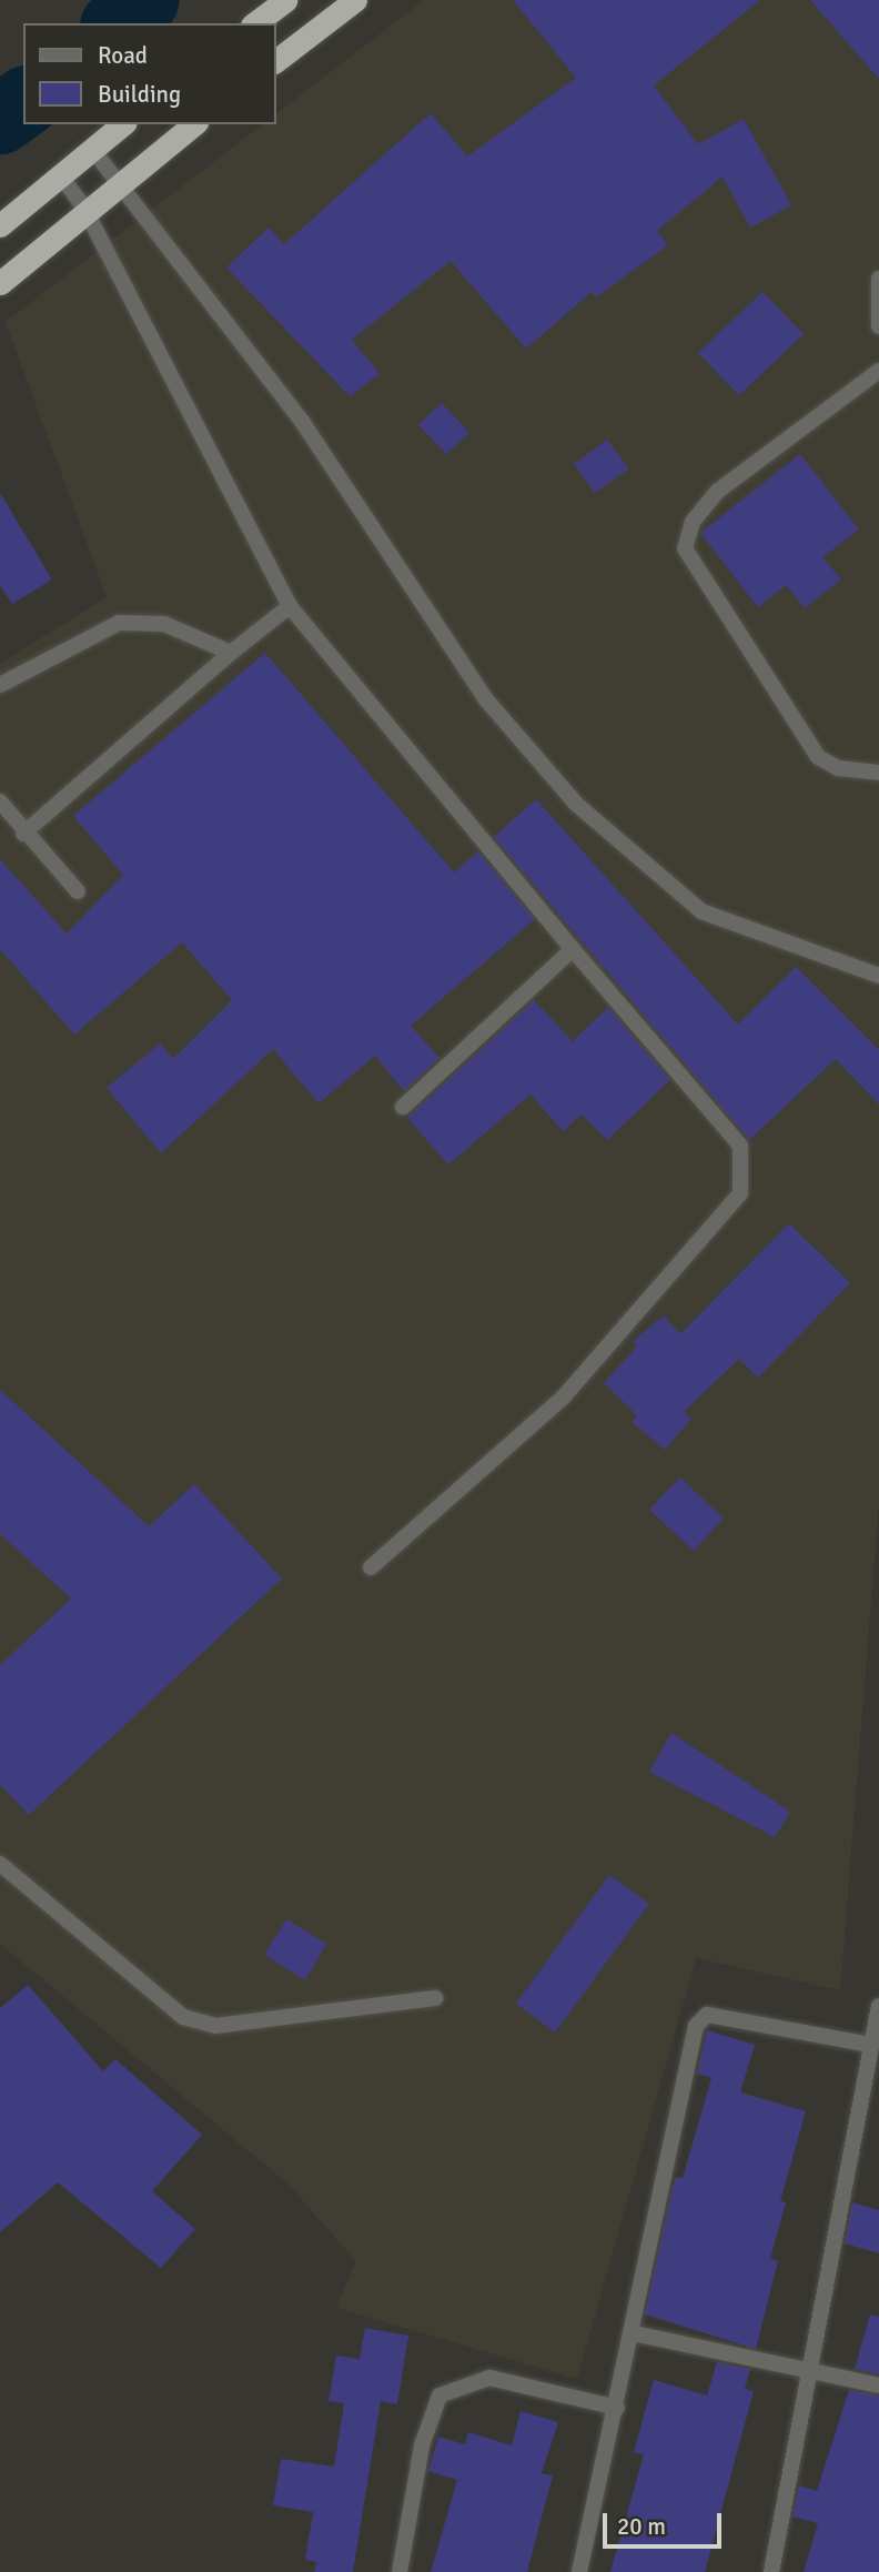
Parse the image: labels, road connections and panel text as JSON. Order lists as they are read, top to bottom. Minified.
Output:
{"legend":["Road","Building"],"scale_bar":"20 m"}
